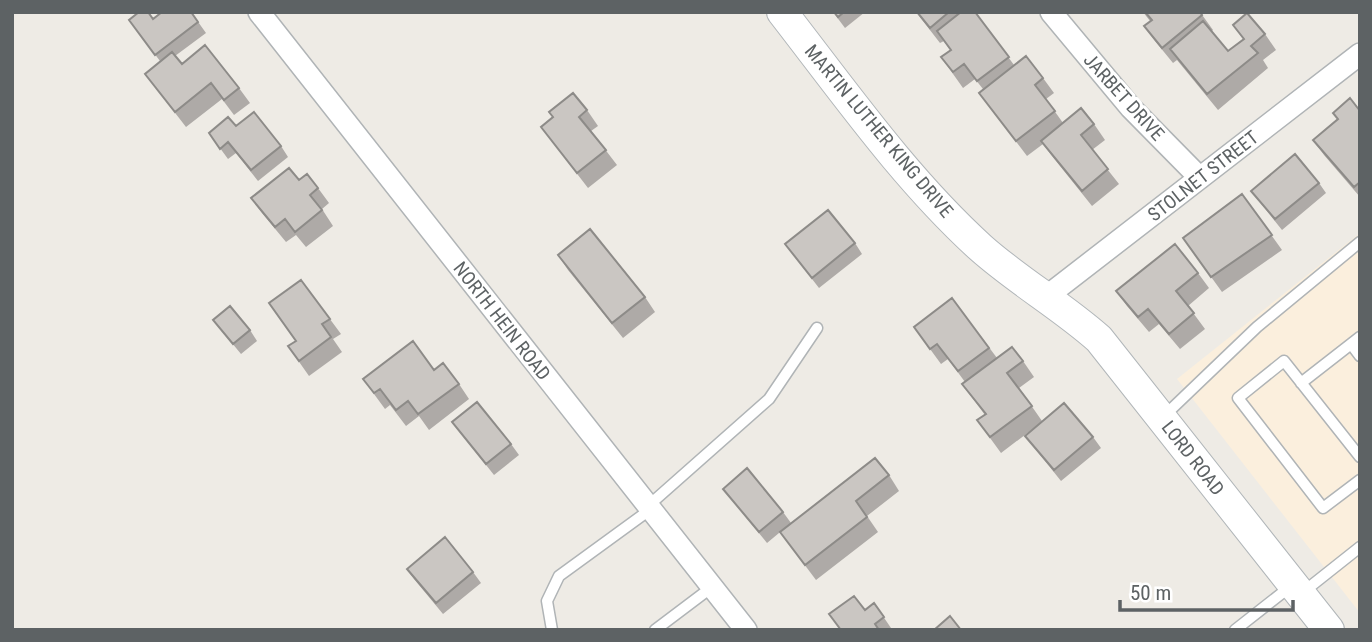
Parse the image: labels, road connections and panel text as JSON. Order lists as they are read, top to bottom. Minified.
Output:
{"streets":{"main road":["MARTIN LUTHER KING DRIVE","LORD ROAD"],"street":["JARBET DRIVE","STOLNET STREET","NORTH HEIN ROAD"]},"crossings":[["JARBET DRIVE","STOLNET STREET"],["MARTIN LUTHER KING DRIVE","STOLNET STREET"],["MARTIN LUTHER KING DRIVE","LORD ROAD"],["STOLNET STREET","LORD ROAD"]],"scale_bar":"50 m"}
